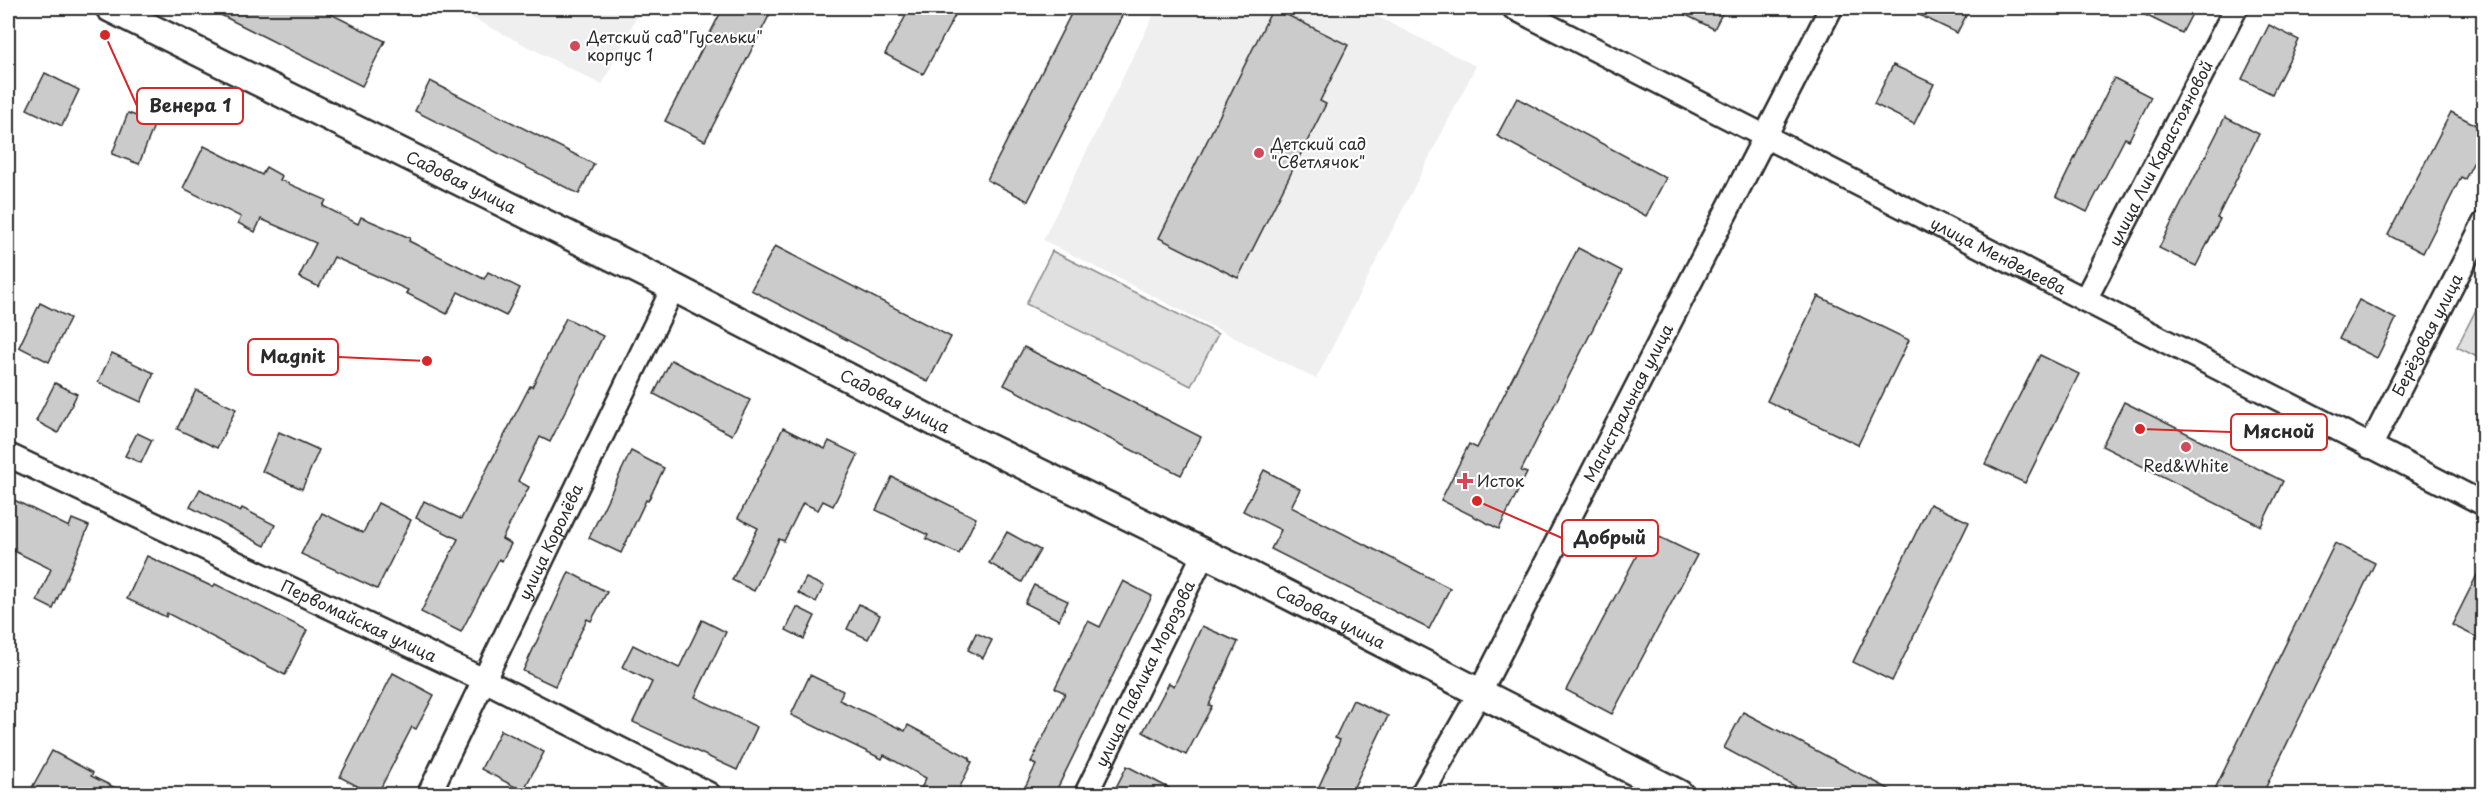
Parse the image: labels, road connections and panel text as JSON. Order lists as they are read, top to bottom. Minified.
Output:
{"streets":{"street":["улица Лии Карастояновой","Садовая улица","улица Менделеева","Берёзовая улица","Магистральная улица","улица Королёва","Первомайская улица","улица Павлика Морозова"]},"crossings":[["улица Лии Карастояновой","улица Менделеева"],["Садовая улица","Магистральная улица"],["Садовая улица","улица Королёва"],["Садовая улица","улица Павлика Морозова"],["улица Менделеева","Берёзовая улица"],["улица Менделеева","Магистральная улица"],["улица Королёва","Первомайская улица"]],"places":{"other":["Венера 1","Детский сад\"Гусельки\" корпус 1","Детский сад \"Светлячок\"","Magnit","Мясной","Red&White","Добрый"],"health":["Исток"]}}
